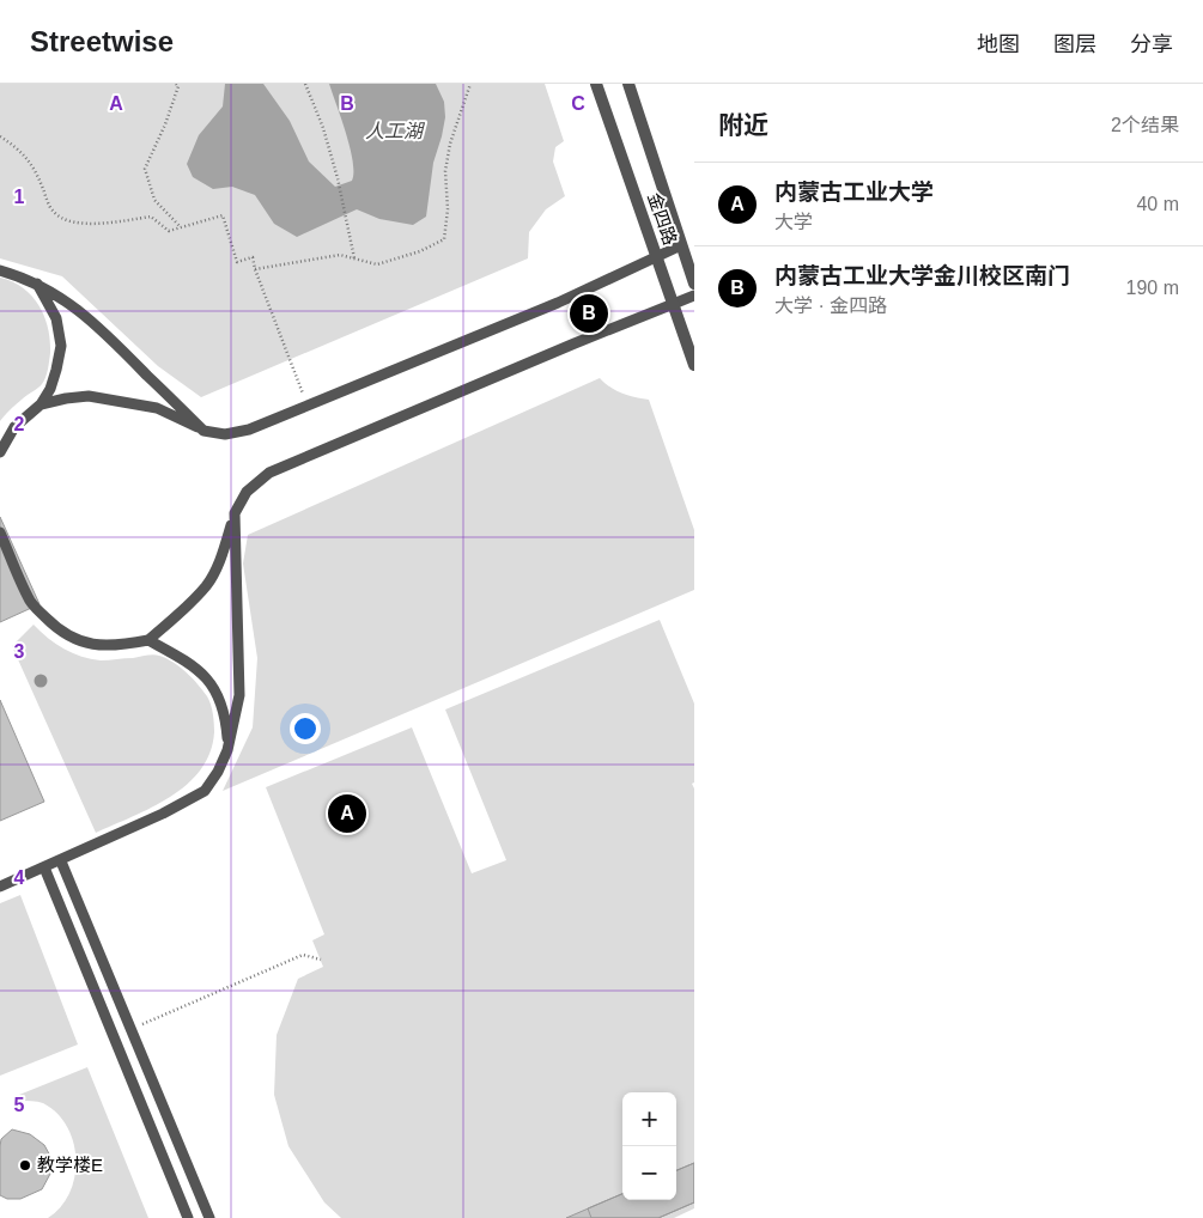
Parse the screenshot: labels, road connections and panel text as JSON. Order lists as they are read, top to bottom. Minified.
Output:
{"streets":{"street":["金四路"]},"water":["人工湖"],"places":["教学楼E"],"page":{"header":"Streetwise","nav":["地图","图层","分享"],"heading":["附近","2个结果"],"list":[{"mark":"A","name":"内蒙古工业大学","note":"大学","value":"40 m"},{"mark":"B","name":"内蒙古工业大学金川校区南门","note":"大学 · 金四路","value":"190 m"}],"pins":["B","A"],"map_buttons":["+","−"]},"grid":{"columns":["A","B","C"],"rows":["1","2","3","4","5"]}}
